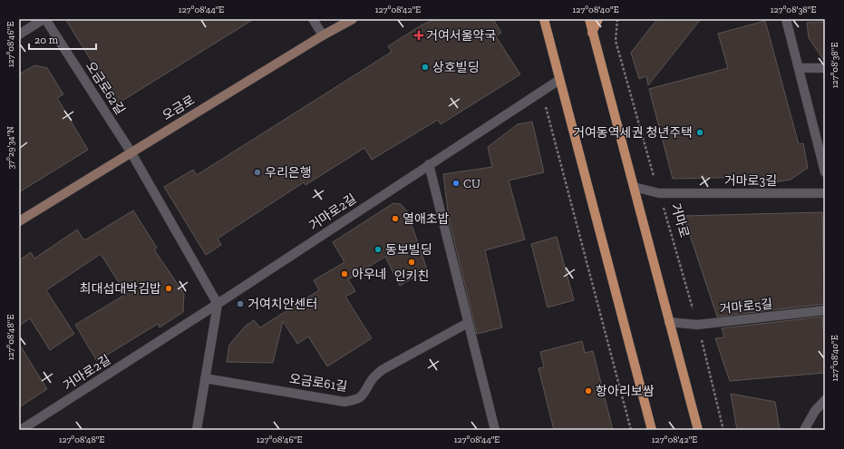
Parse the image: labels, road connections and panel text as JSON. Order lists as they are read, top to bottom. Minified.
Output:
{"streets":{"main road":["오금로"],"street":["오금로62길","거마로3길","거마로2길","거마로5길","오금로61길"],"path":["거마로"]},"crossings":[["오금로62길","오금로"],["거마로3길","거마로"],["거마로","거마로5길"]],"places":{"health":["거여서울약국"],"other":["상호빌딩","거여동역세권 청년주택","우리은행","CU","열애초밥","동보빌딩","인키친","아우네","최대섭대박김밥","거여치안센터","항아리보쌈"]},"scale_bar":"20 m","coordinates":["127°08'44\"E","127°08'42\"E","127°08'40\"E","127°08'38\"E","127°08'46\"E","37°29'34\"N","127°08'48\"E"]}
